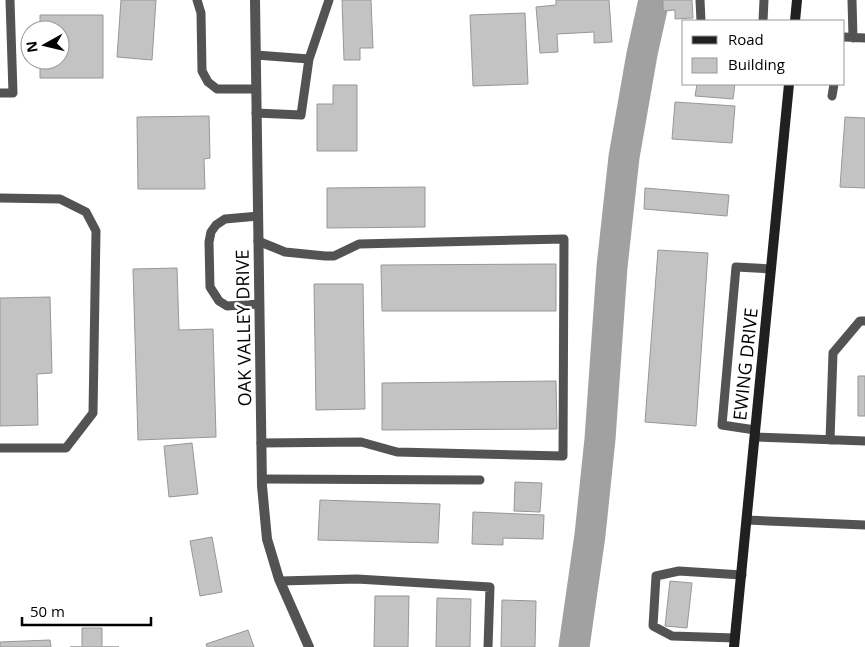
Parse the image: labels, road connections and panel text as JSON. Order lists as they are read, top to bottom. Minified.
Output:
{"streets":{"main road":["EWING DRIVE"],"street":["OAK VALLEY DRIVE"]},"legend":["Road","Building"],"scale_bar":"50 m","north":"left"}
